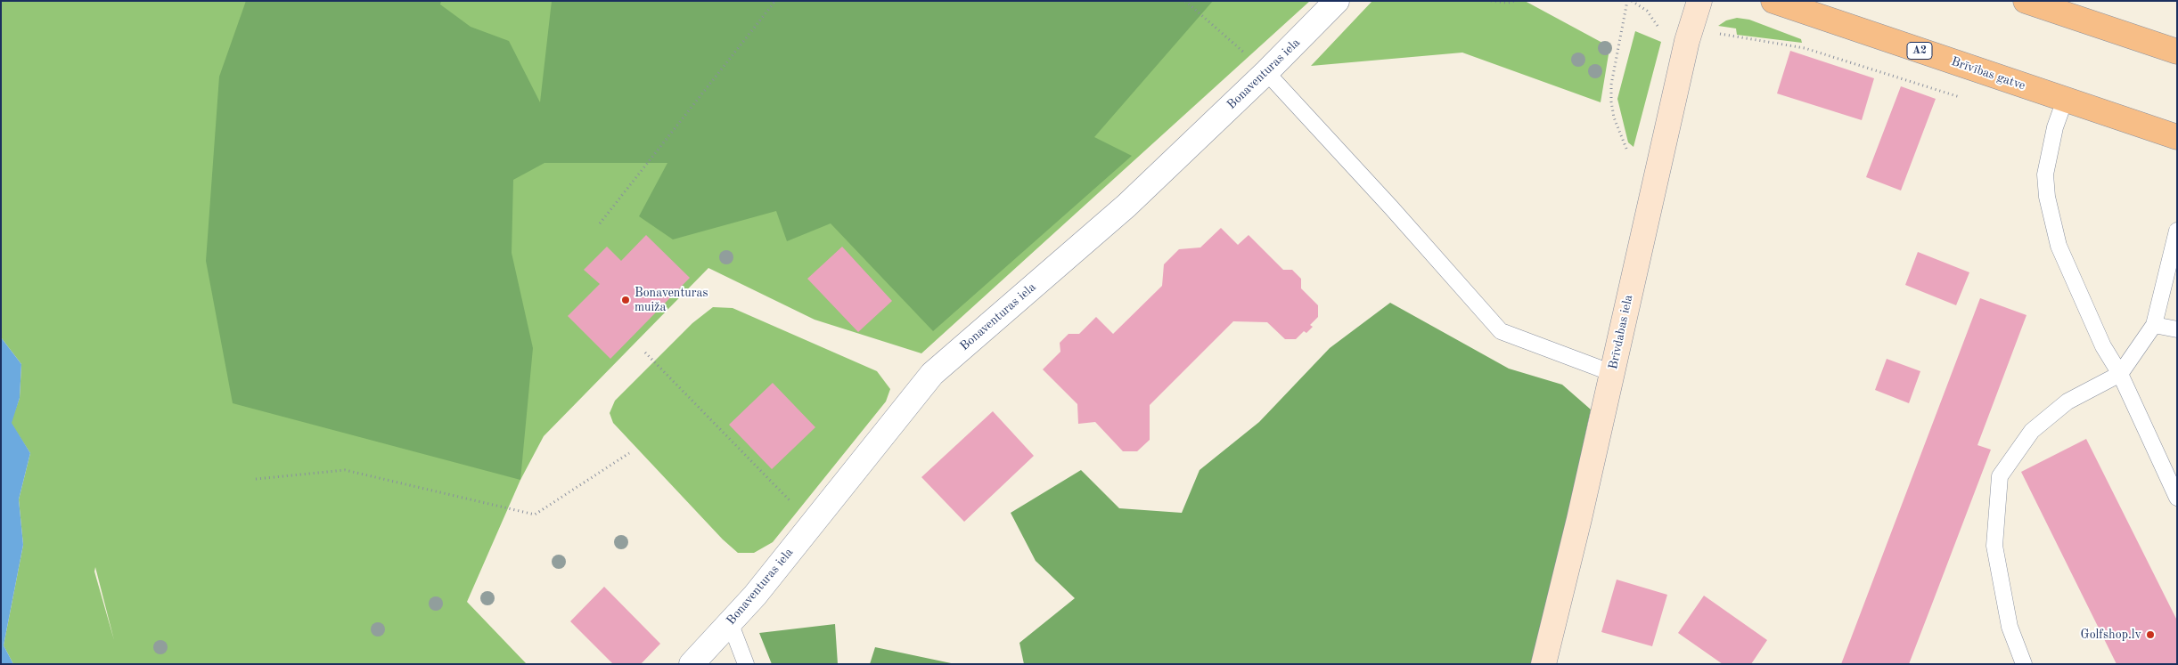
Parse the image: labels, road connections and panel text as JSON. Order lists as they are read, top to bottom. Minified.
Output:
{"streets":{"highway":["A2","Brīvības gatve"],"street":["Bonaventuras iela","Brīvdabas iela"]},"places":["Bonaventuras muiža","Golfshop.lv"]}
